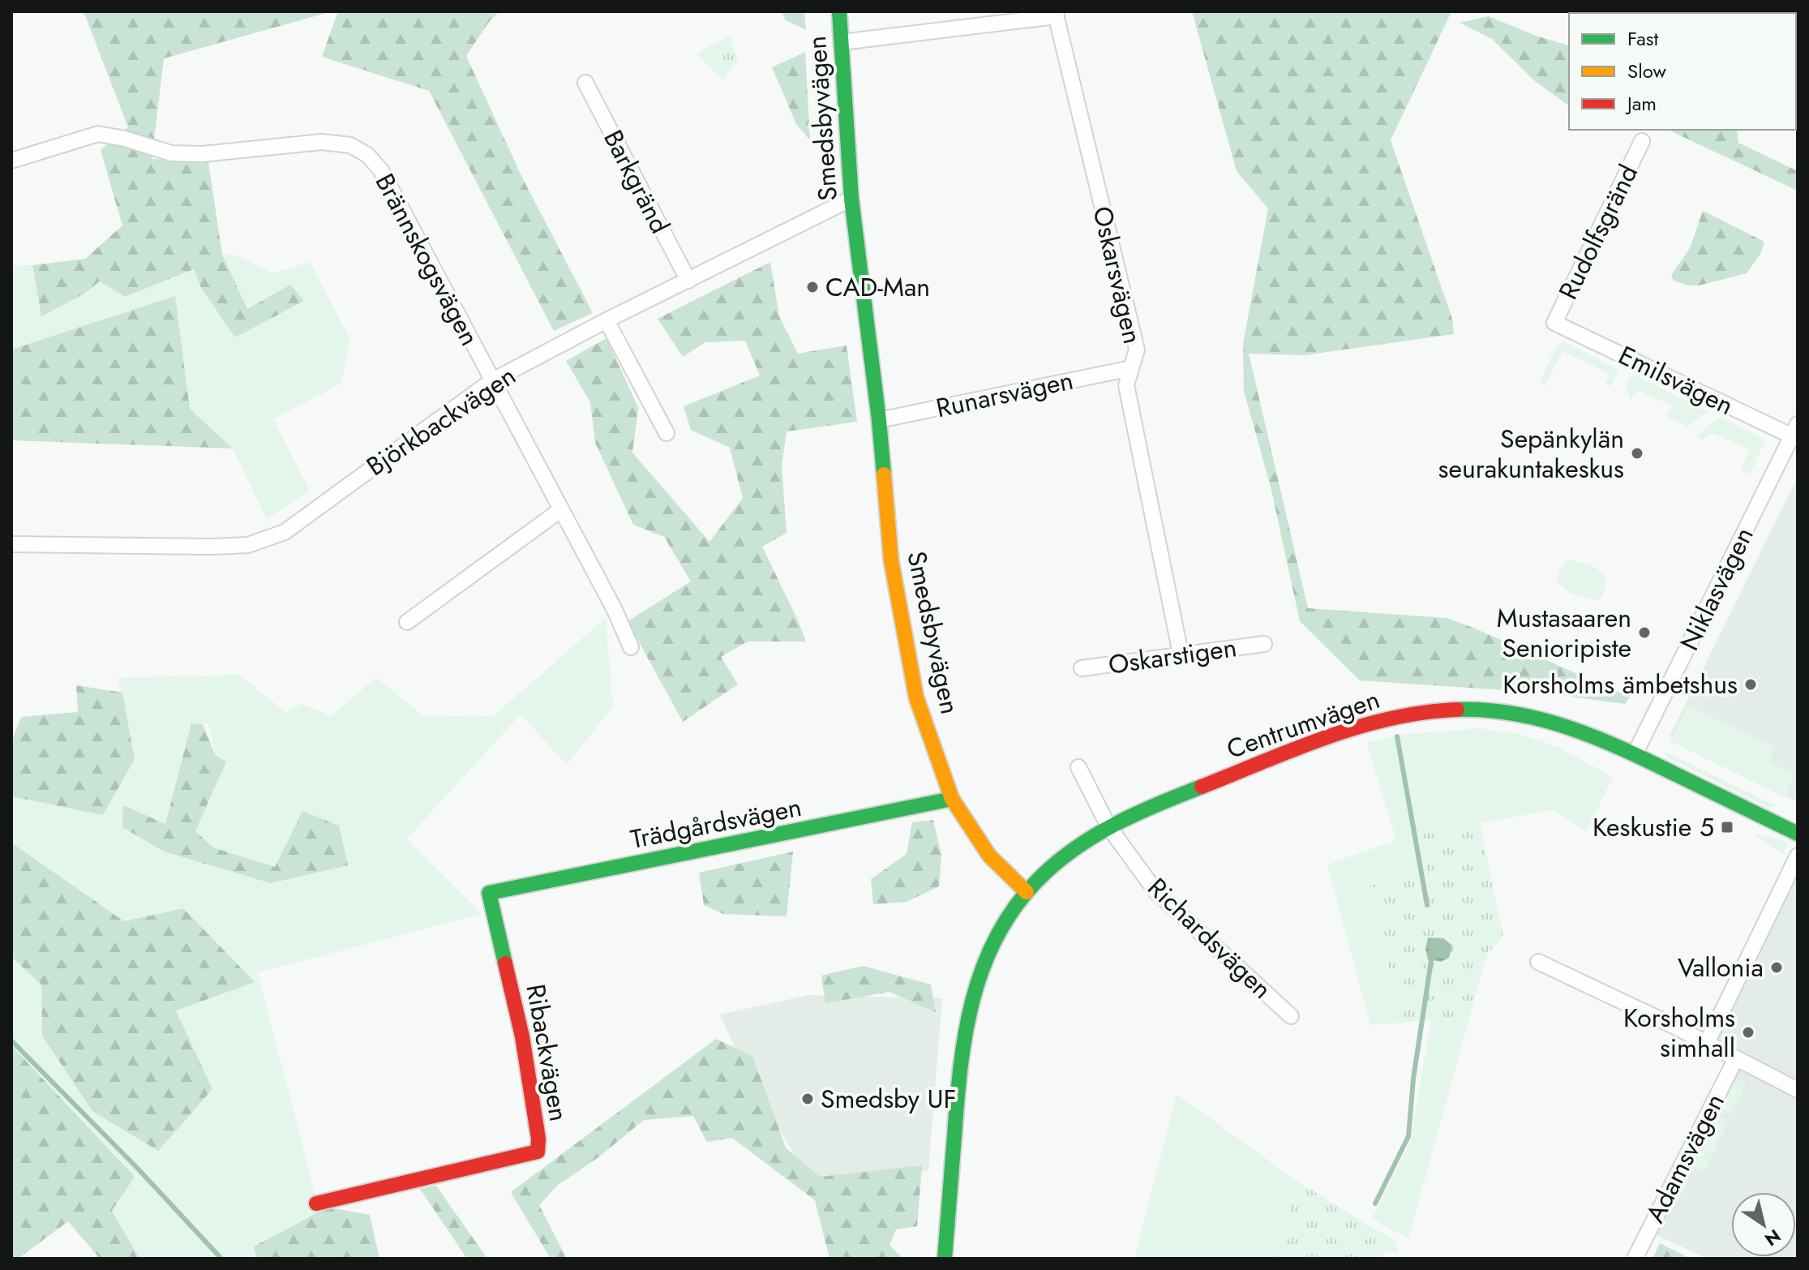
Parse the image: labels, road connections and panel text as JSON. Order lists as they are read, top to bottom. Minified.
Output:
{"streets":{"main road":["Smedsbyvägen","Centrumvägen","Trädgårdsvägen","Ribackvägen"],"street":["Barkgränd","Rudolfsgränd","Brännskogsvägen","Oskarsvägen","Emilsvägen","Runarsvägen","Björkbackvägen","Niklasvägen","Oskarstigen","Richardsvägen","Adamsvägen"]},"crossings":[["Smedsbyvägen","Runarsvägen"],["Smedsbyvägen","Björkbackvägen"],["Smedsbyvägen","Centrumvägen"],["Smedsbyvägen","Trädgårdsvägen"],["Barkgränd","Björkbackvägen"],["Rudolfsgränd","Emilsvägen"],["Brännskogsvägen","Björkbackvägen"],["Oskarsvägen","Runarsvägen"],["Oskarsvägen","Oskarstigen"],["Emilsvägen","Niklasvägen"],["Niklasvägen","Centrumvägen"],["Centrumvägen","Richardsvägen"],["Trädgårdsvägen","Ribackvägen"]],"places":{"other":["CAD-Man","Sepänkylän seurakuntakeskus","Mustasaaren Senioripiste","Korsholms ämbetshus","Vallonia","Korsholms simhall","Smedsby UF"],"transit":["Keskustie 5"]},"legend":["Fast","Slow","Jam"],"north":"bottom right"}
